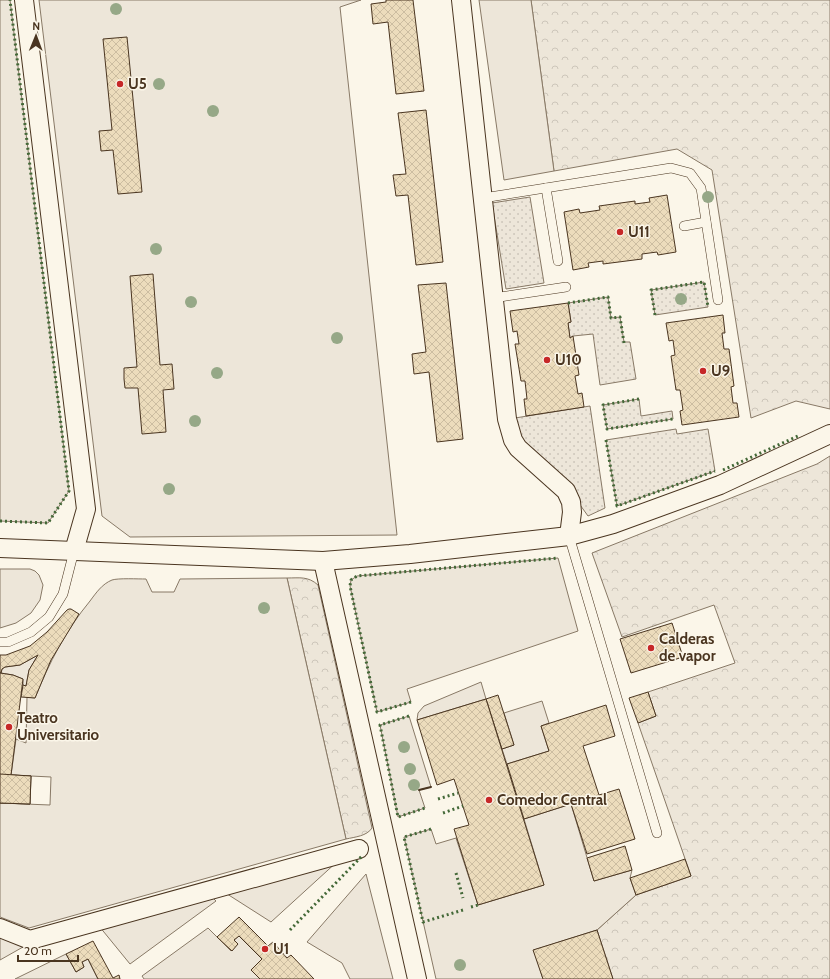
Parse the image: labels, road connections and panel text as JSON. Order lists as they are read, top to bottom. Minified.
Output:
{"places":["U5","U11","U10","U9","Calderas de vapor","Teatro Universitario","Comedor Central","U1"],"scale_bar":"20 m","north":"top"}
